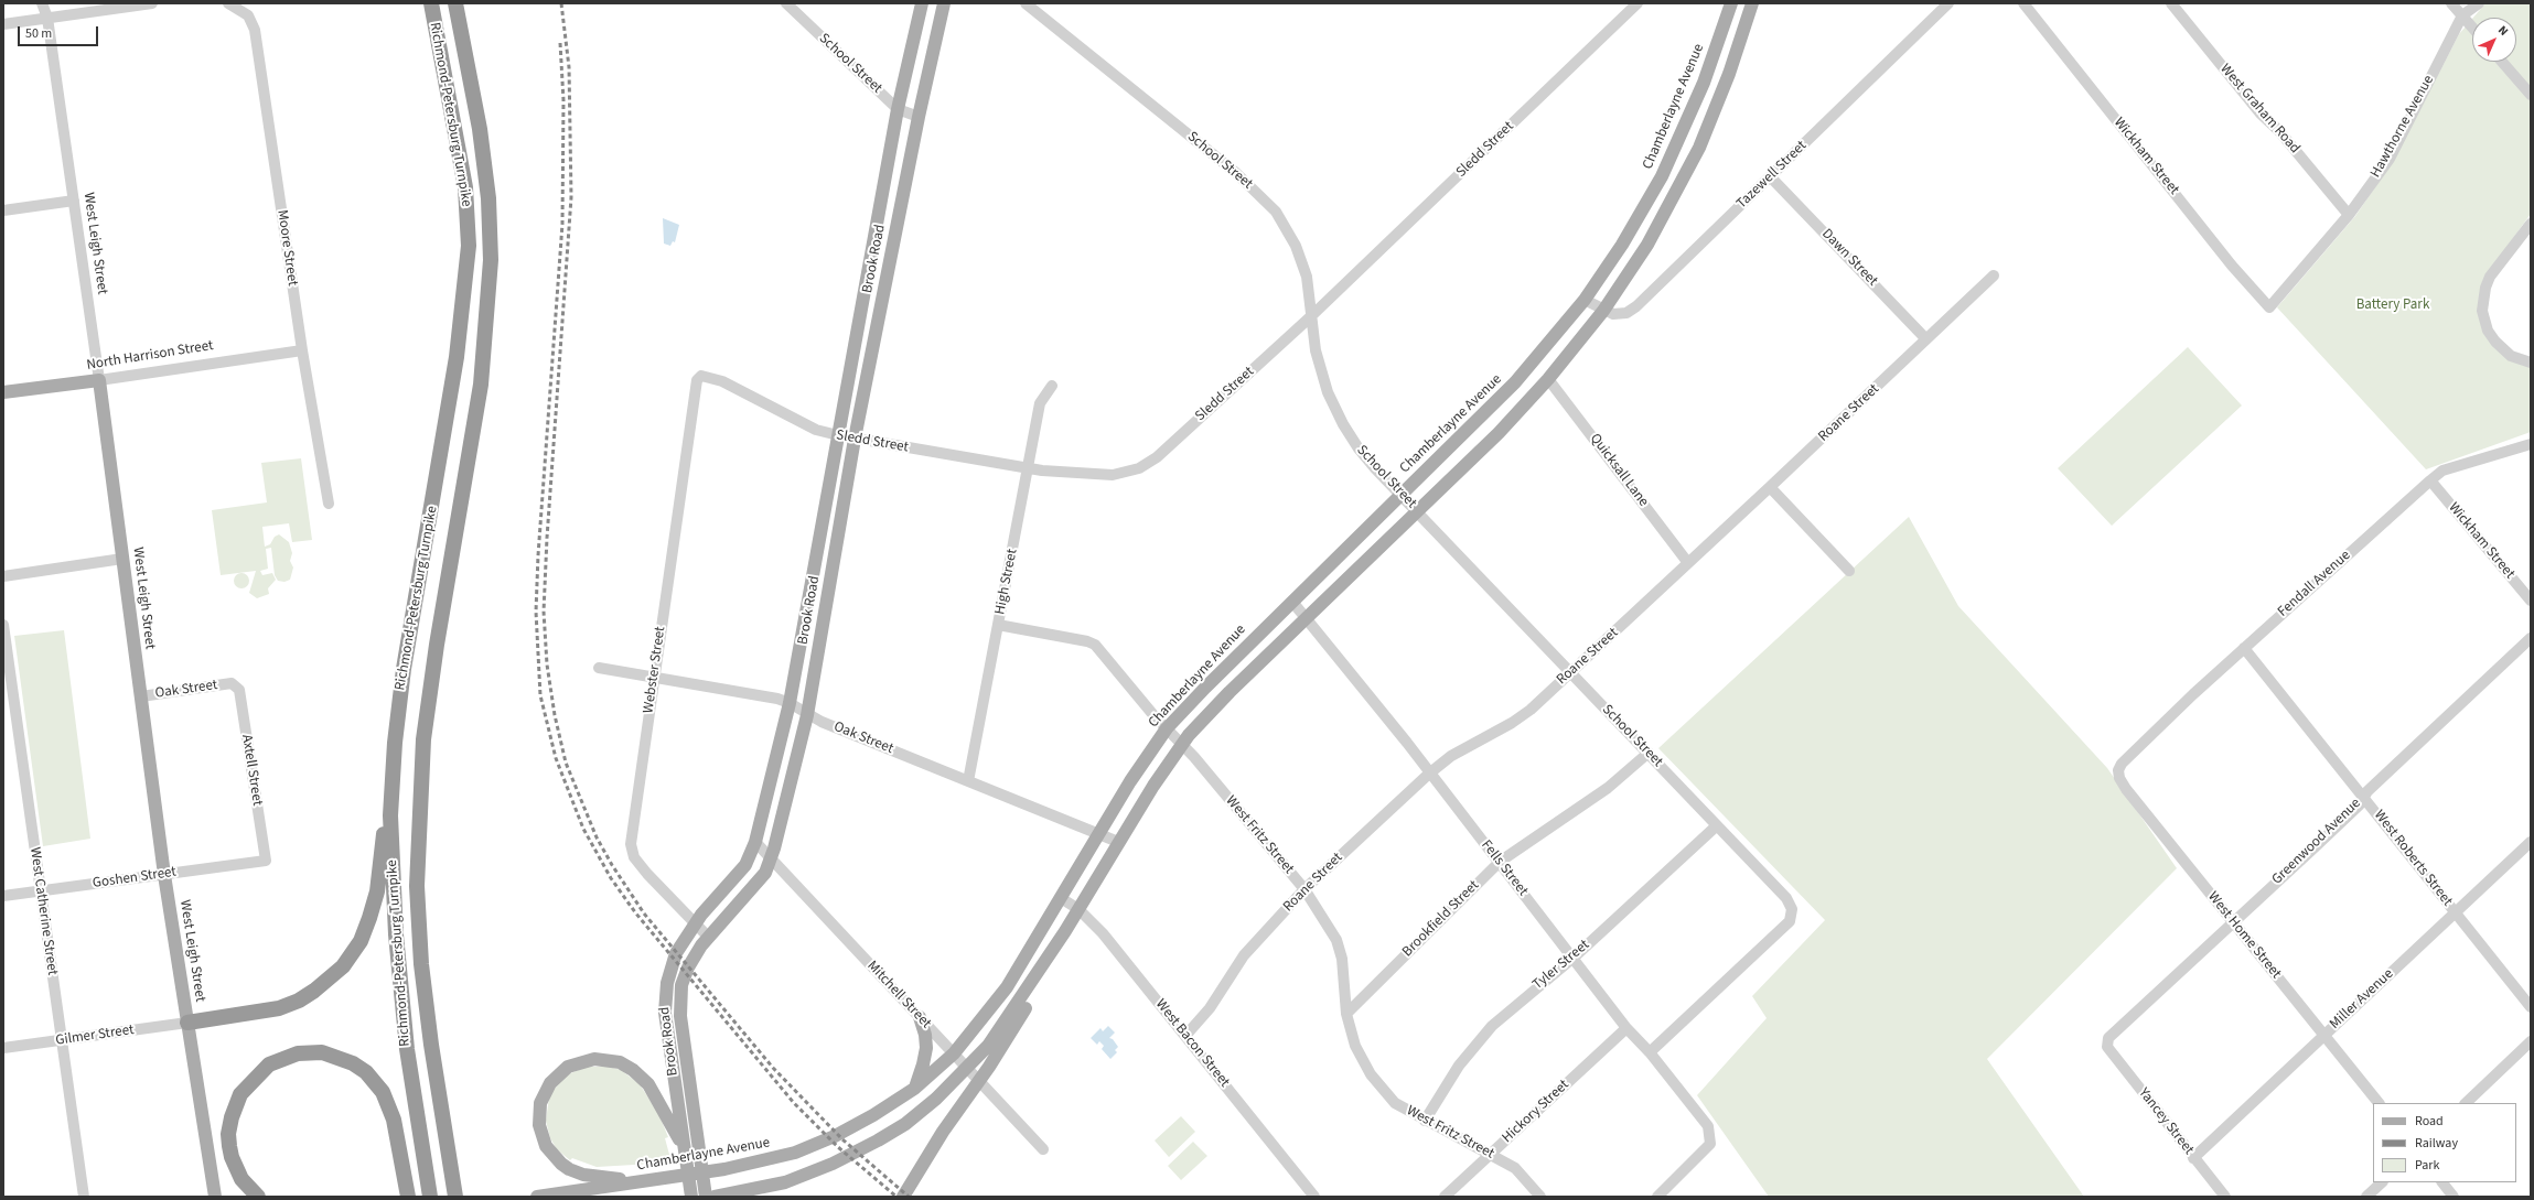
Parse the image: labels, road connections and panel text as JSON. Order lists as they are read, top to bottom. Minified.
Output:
{"streets":{"highway":["Richmond-Petersburg Turnpike"],"main road":["Chamberlayne Avenue","West Leigh Street","Brook Road","North Harrison Street"],"street":["School Street","West Graham Road","Hawthorne Avenue","Sledd Street","Wickham Street","Tazewell Street","Moore Street","Dawn Street","Roane Street","Quicksall Lane","High Street","Fendall Avenue","Webster Street","Oak Street","Axtell Street","West Fritz Street","Greenwood Avenue","West Roberts Street","Fells Street","Goshen Street","West Catherine Street","Brookfield Street","West Home Street","Tyler Street","Mitchell Street","Miller Avenue","Gilmer Street","West Bacon Street","Hickory Street","Yancey Street"]},"crossings":[["School Street","Chamberlayne Avenue"],["School Street","Sledd Street"],["School Street","Brook Road"],["School Street","Roane Street"],["School Street","Fells Street"],["School Street","Brookfield Street"],["School Street","Tyler Street"],["Chamberlayne Avenue","Tazewell Street"],["Chamberlayne Avenue","Oak Street"],["Chamberlayne Avenue","West Fritz Street"],["Chamberlayne Avenue","Fells Street"],["Chamberlayne Avenue","Mitchell Street"],["Chamberlayne Avenue","West Bacon Street"],["West Graham Road","Hawthorne Avenue"],["Hawthorne Avenue","Wickham Street"],["Sledd Street","Brook Road"],["Sledd Street","High Street"],["Sledd Street","Webster Street"],["Wickham Street","Fendall Avenue"],["Tazewell Street","Dawn Street"],["West Leigh Street","North Harrison Street"],["West Leigh Street","Oak Street"],["West Leigh Street","Goshen Street"],["West Leigh Street","Gilmer Street"],["Moore Street","North Harrison Street"],["Dawn Street","Roane Street"],["Brook Road","Webster Street"],["Brook Road","Oak Street"],["Brook Road","Mitchell Street"],["Roane Street","Quicksall Lane"],["Roane Street","West Fritz Street"],["Roane Street","Fells Street"],["Roane Street","West Bacon Street"],["High Street","Oak Street"],["High Street","West Fritz Street"],["Fendall Avenue","West Roberts Street"],["Fendall Avenue","West Home Street"],["Webster Street","Oak Street"],["Oak Street","Axtell Street"],["Axtell Street","Goshen Street"],["West Fritz Street","Brookfield Street"],["West Fritz Street","Tyler Street"],["West Fritz Street","Hickory Street"],["Greenwood Avenue","West Roberts Street"],["Greenwood Avenue","West Home Street"],["Greenwood Avenue","Yancey Street"],["West Roberts Street","Miller Avenue"],["Fells Street","Brookfield Street"],["Fells Street","Tyler Street"],["Fells Street","Hickory Street"],["Goshen Street","West Catherine Street"],["West Catherine Street","Gilmer Street"],["West Home Street","Miller Avenue"],["Miller Avenue","Yancey Street"]],"parks":["Battery Park"],"legend":["Road","Railway","Park"],"scale_bar":"50 m","north":"top right"}
